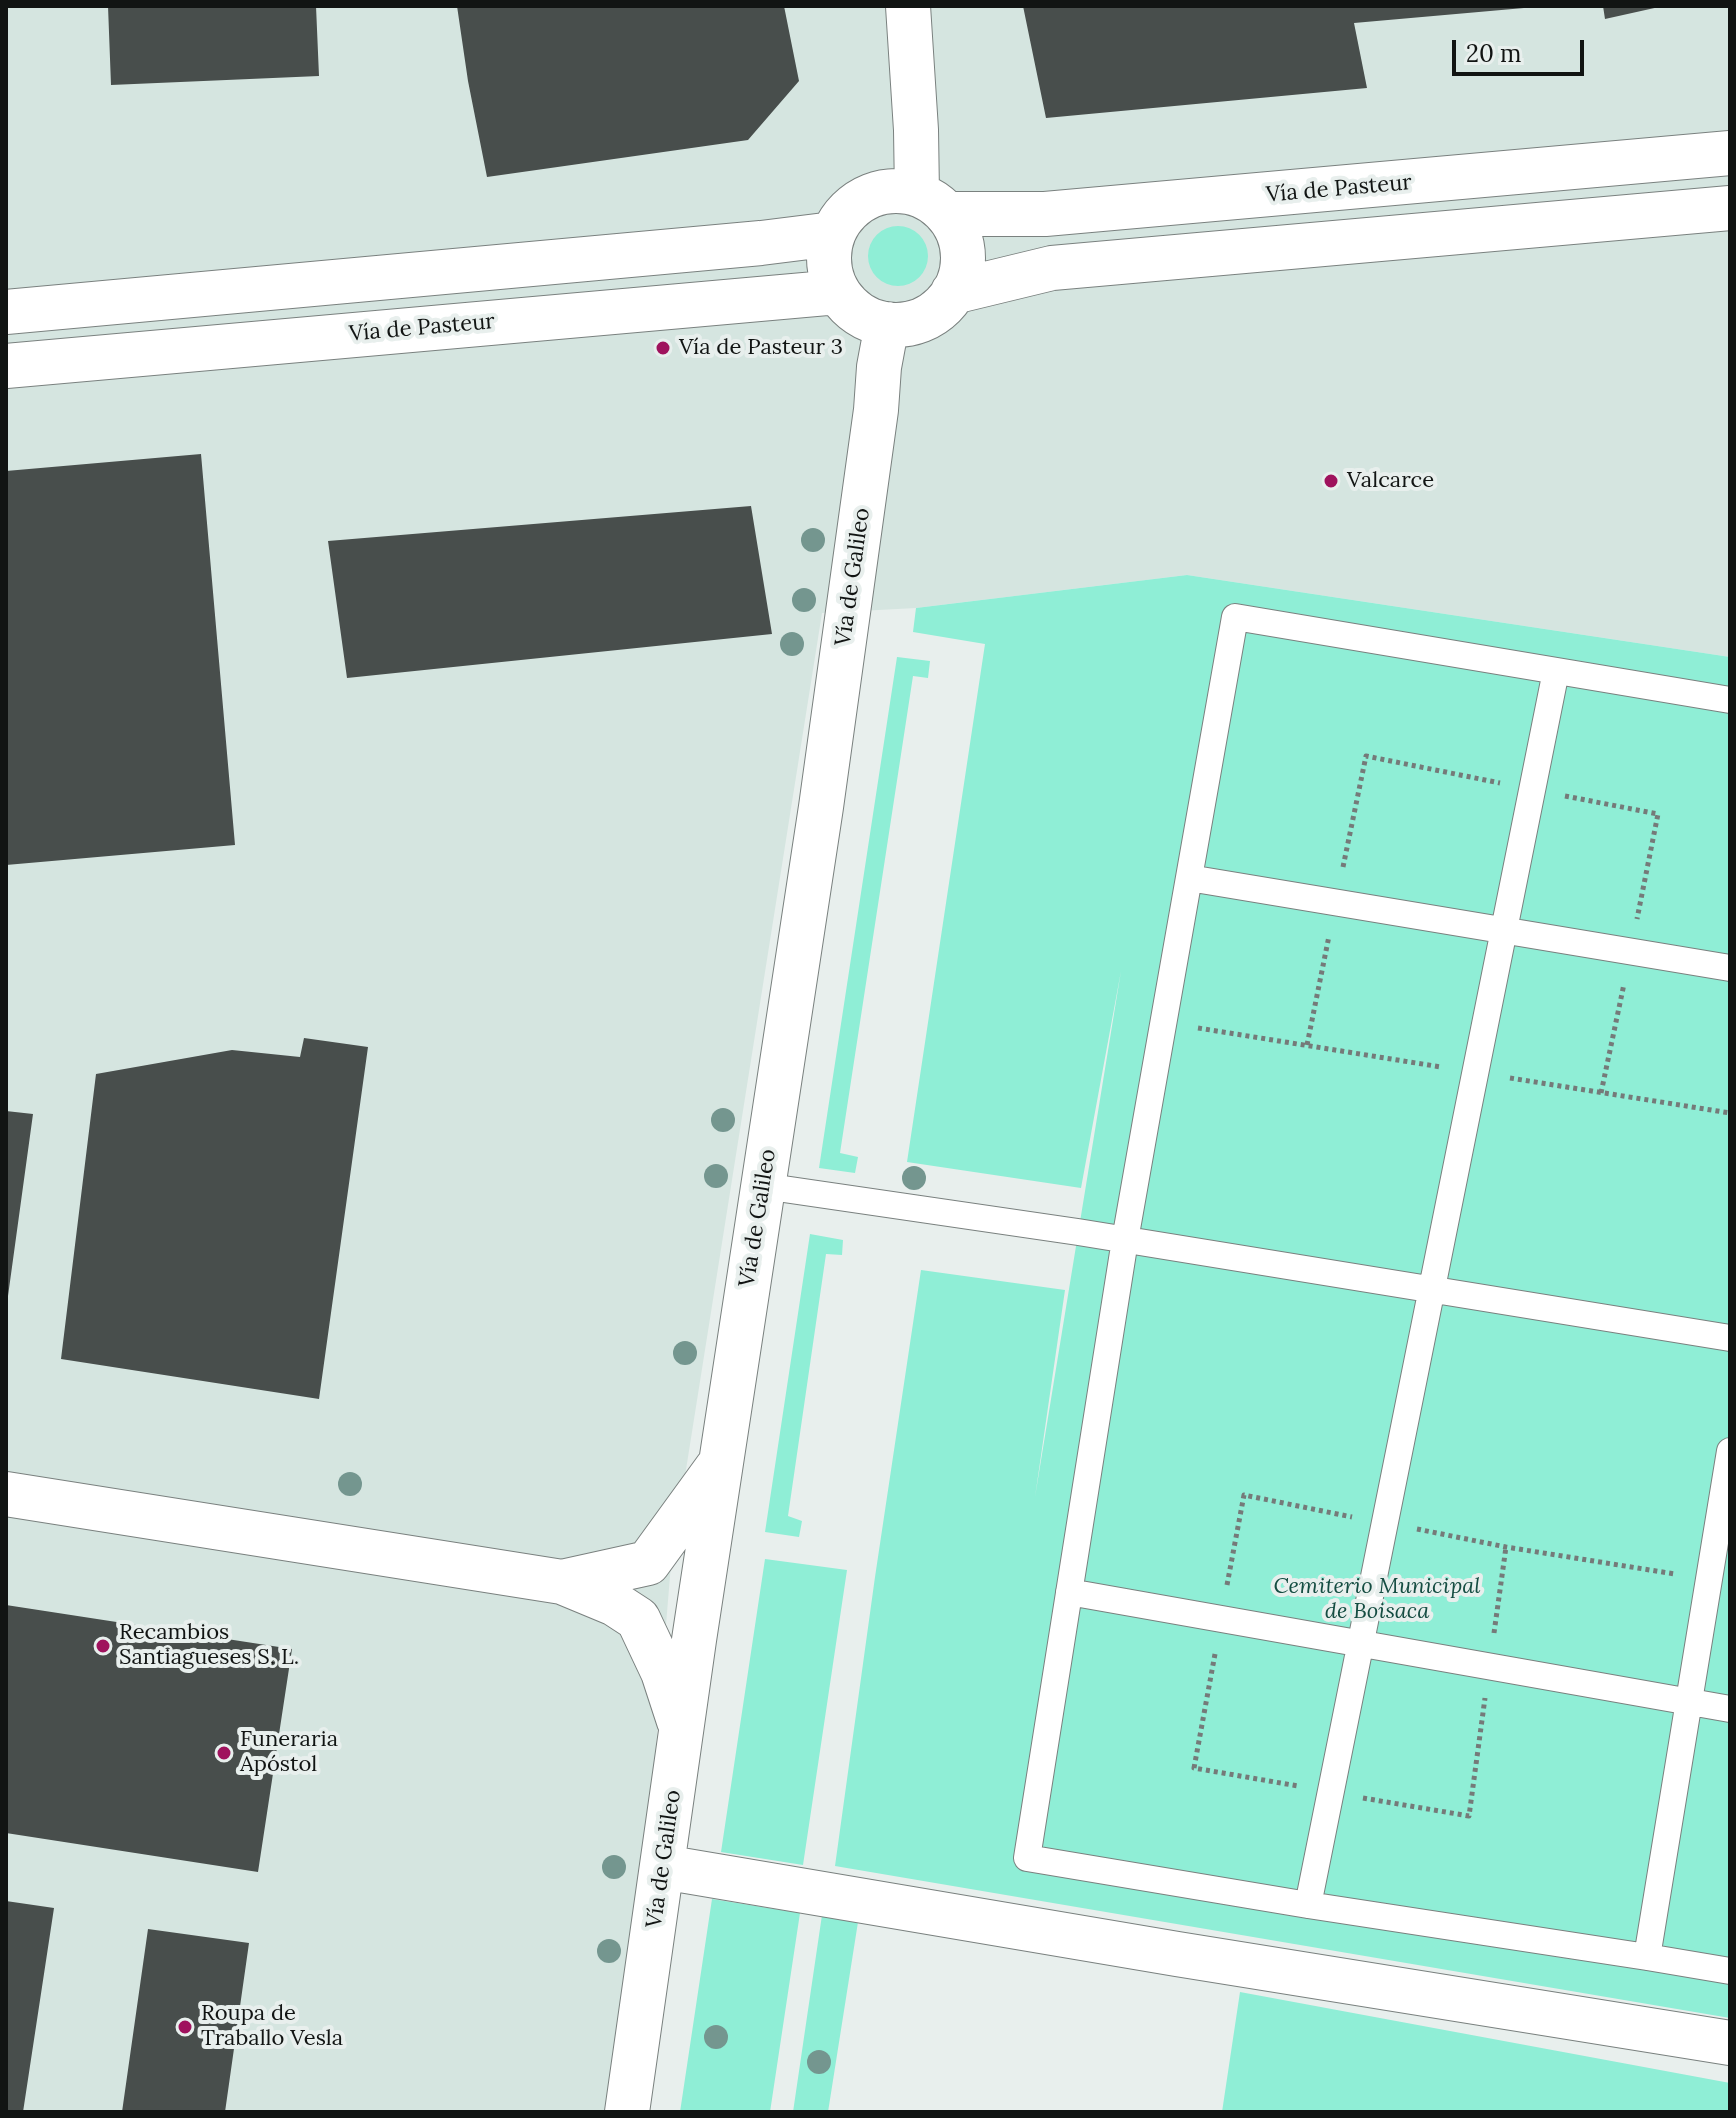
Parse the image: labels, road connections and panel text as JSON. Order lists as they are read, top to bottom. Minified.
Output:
{"streets":{"street":["Vía de Pasteur","Vía de Galileo"]},"crossings":[["Vía de Pasteur","Vía de Galileo"]],"parks":["Cemiterio Municipal de Boisaca"],"places":["Vía de Pasteur 3","Valcarce","Recambios Santiagueses S. L.","Funeraria Apóstol","Roupa de Traballo Vesla"],"scale_bar":"20 m"}
